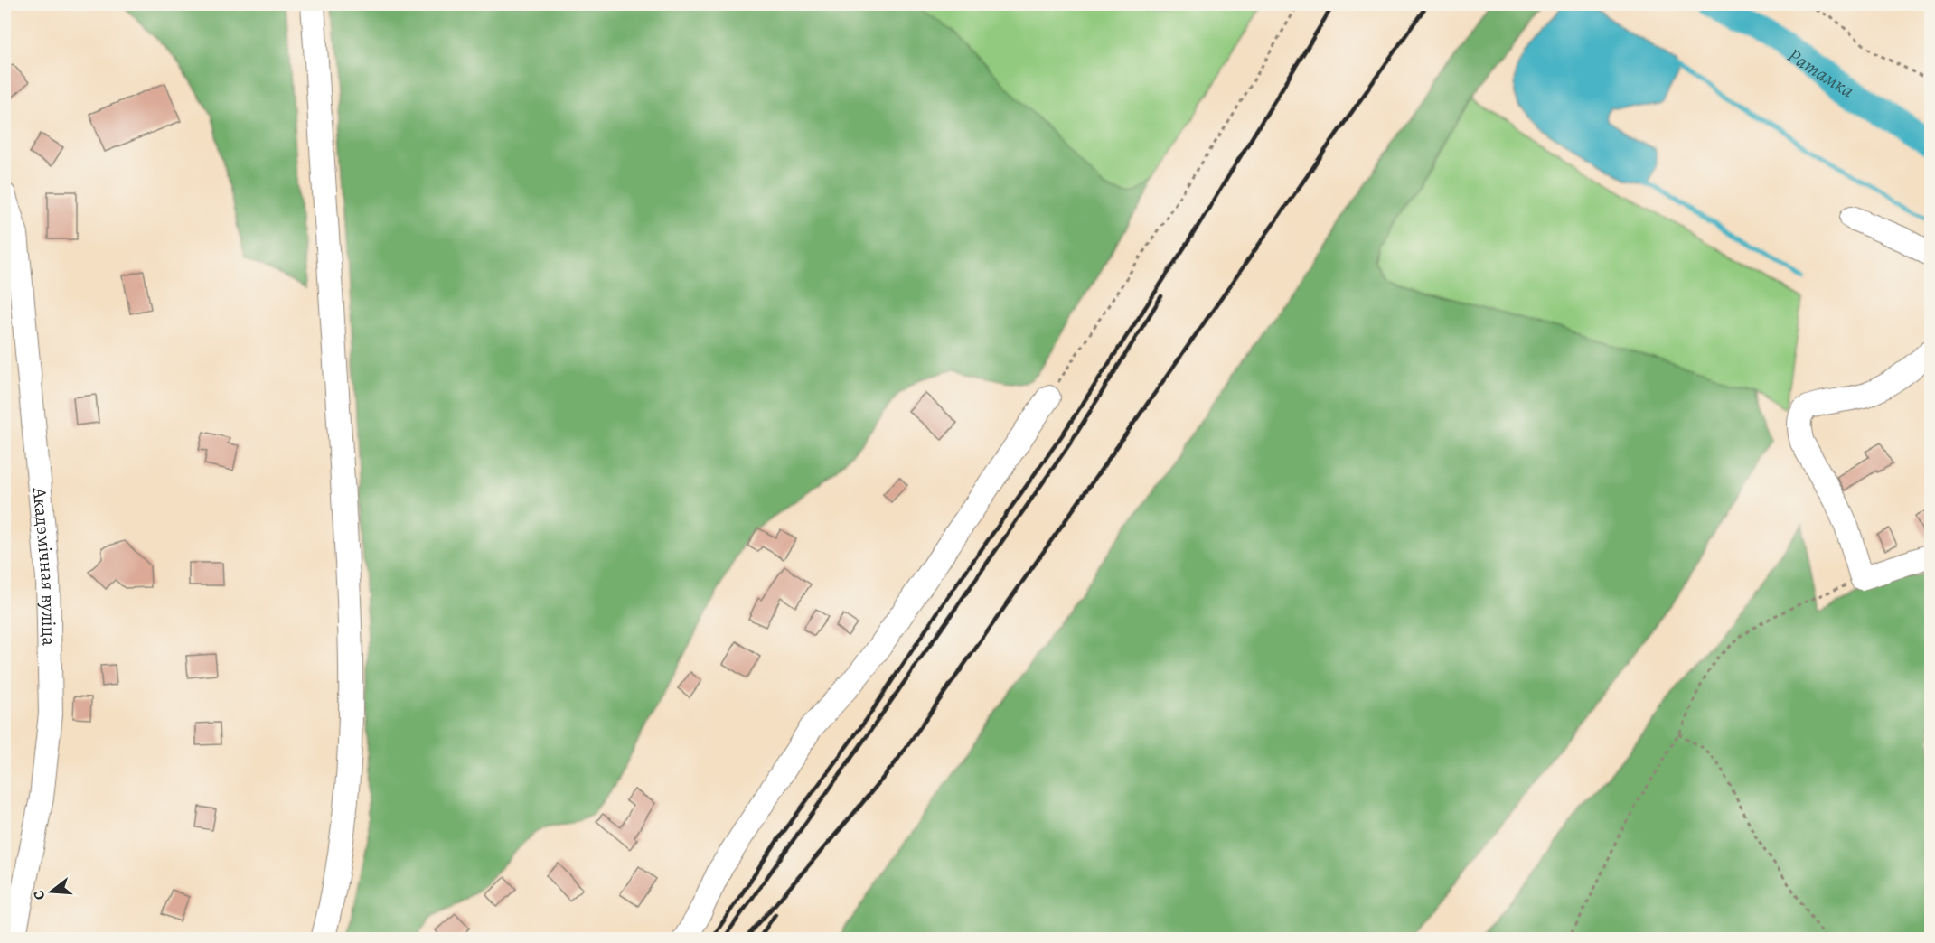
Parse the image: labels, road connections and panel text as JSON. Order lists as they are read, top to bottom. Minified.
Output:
{"streets":{"street":["Акадэмічная вуліца"]},"water":["Ратамка"],"north":"left"}
